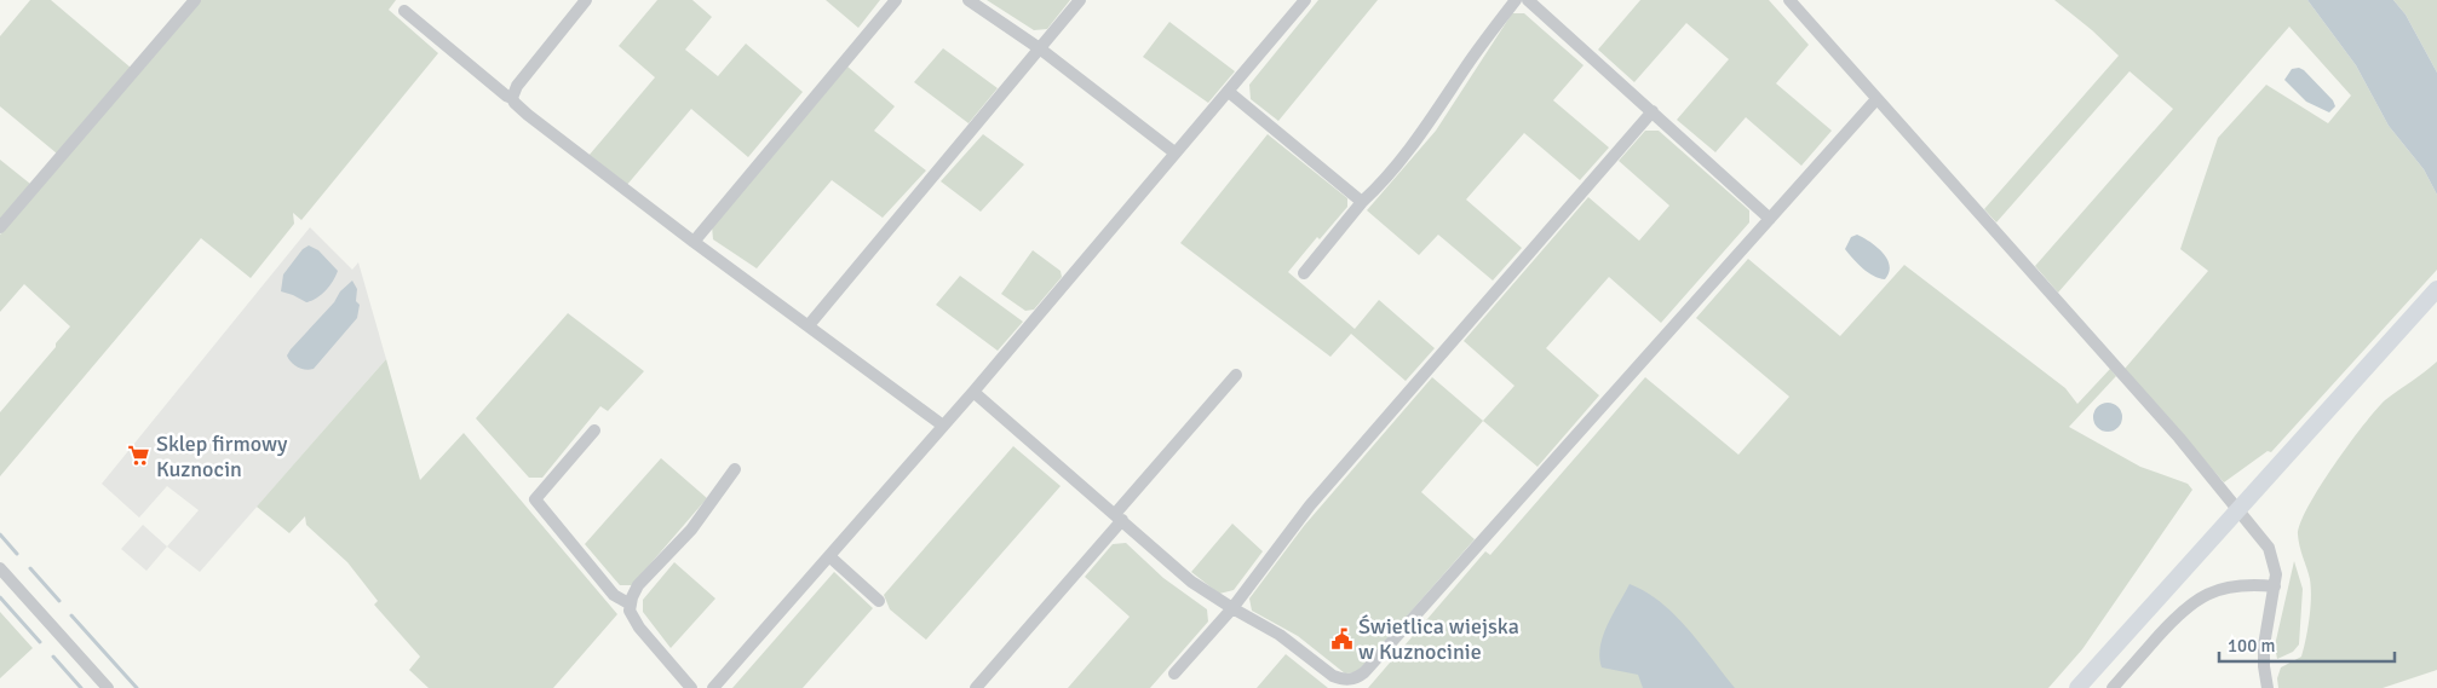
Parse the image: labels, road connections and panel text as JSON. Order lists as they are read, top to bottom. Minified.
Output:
{"places":{"supermarket":["Sklep firmowy Kuznocin"],"public building":["Świetlica wiejska w Kuznocinie"]},"scale_bar":"100 m"}
